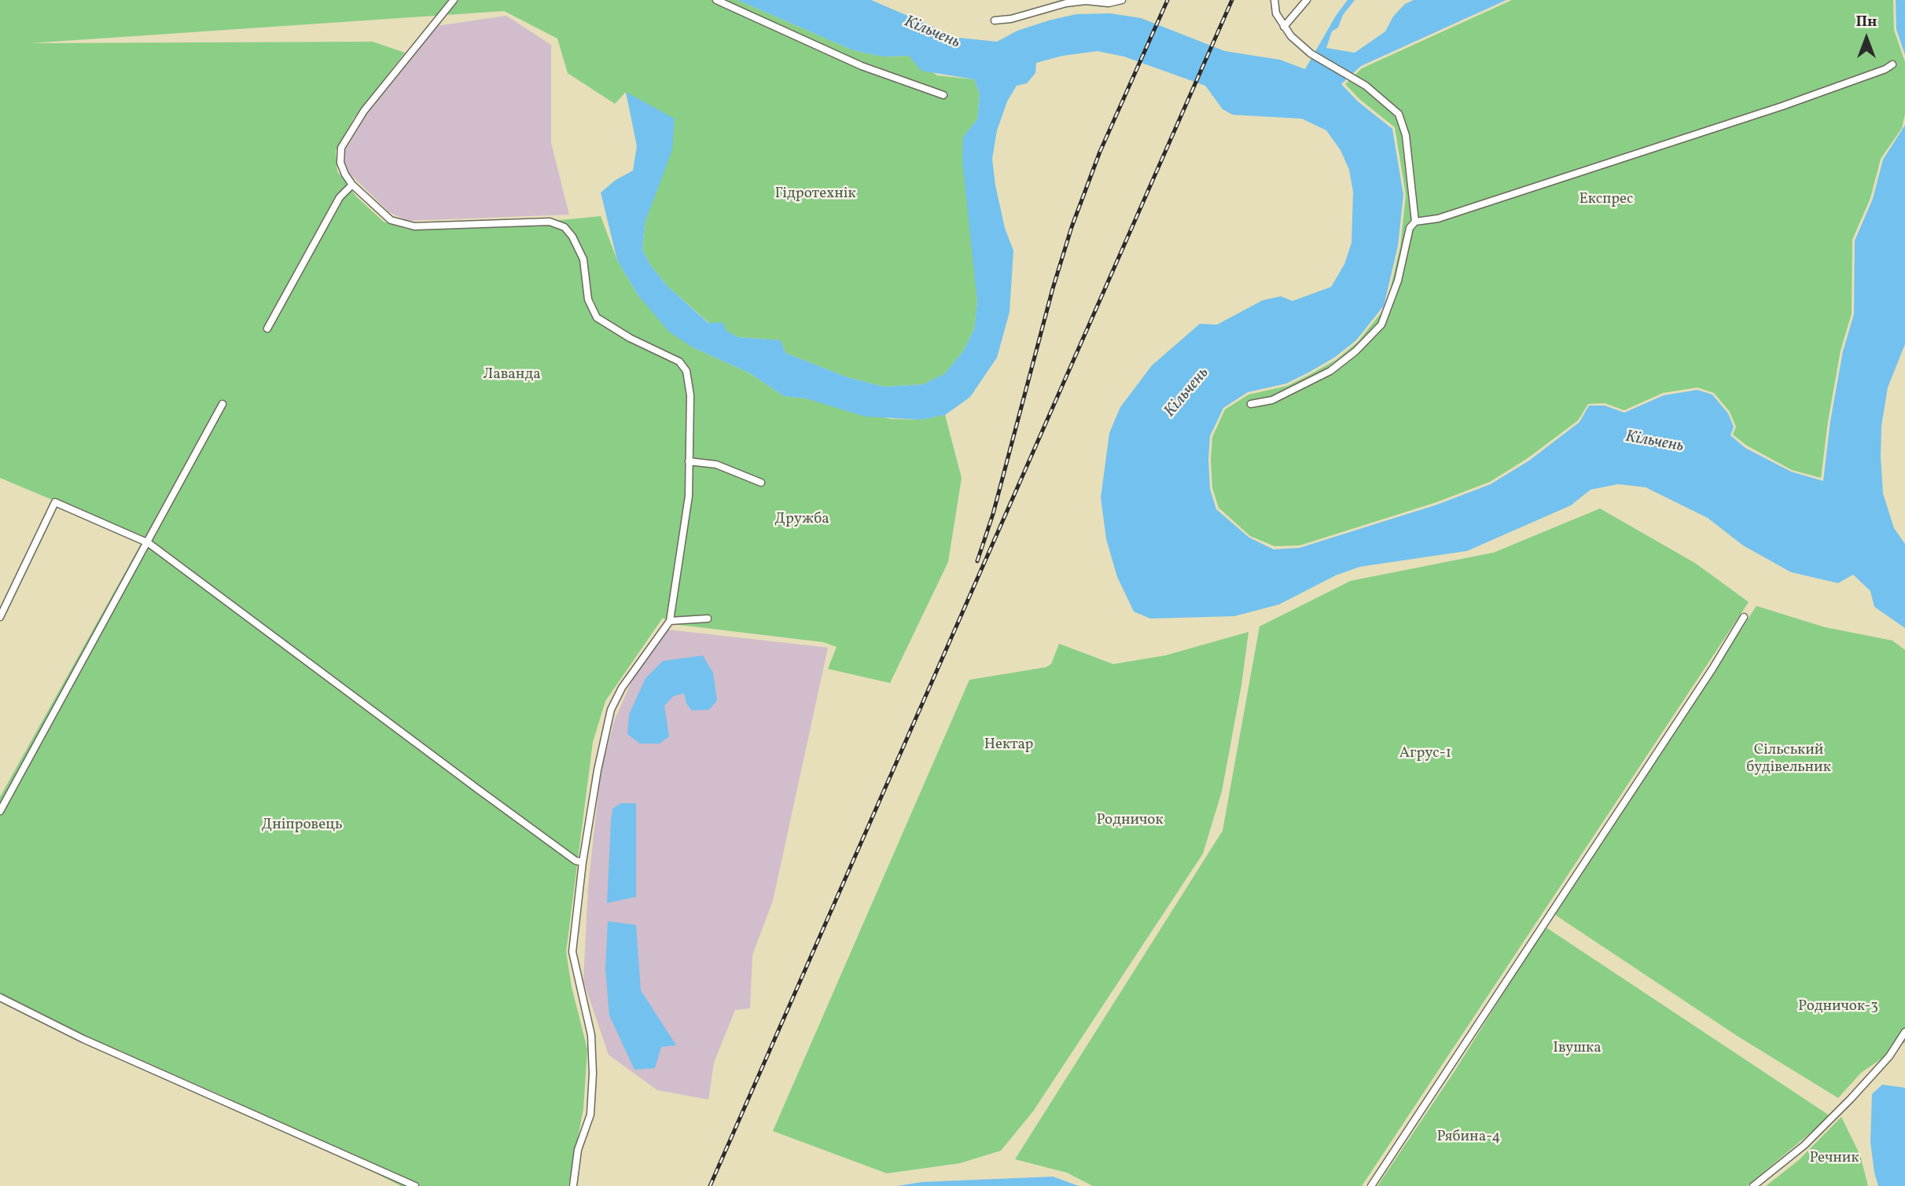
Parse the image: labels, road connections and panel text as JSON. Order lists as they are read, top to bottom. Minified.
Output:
{"water":["Кільчень"],"parks":["Гідротехнік","Експрес","Лаванда","Дружба","Нектар","Сільський будівельник","Агрус-1","Родничок","Дніпровець","Родничок-3","Івушка","Рябина-4","Речник"],"north":"top"}
